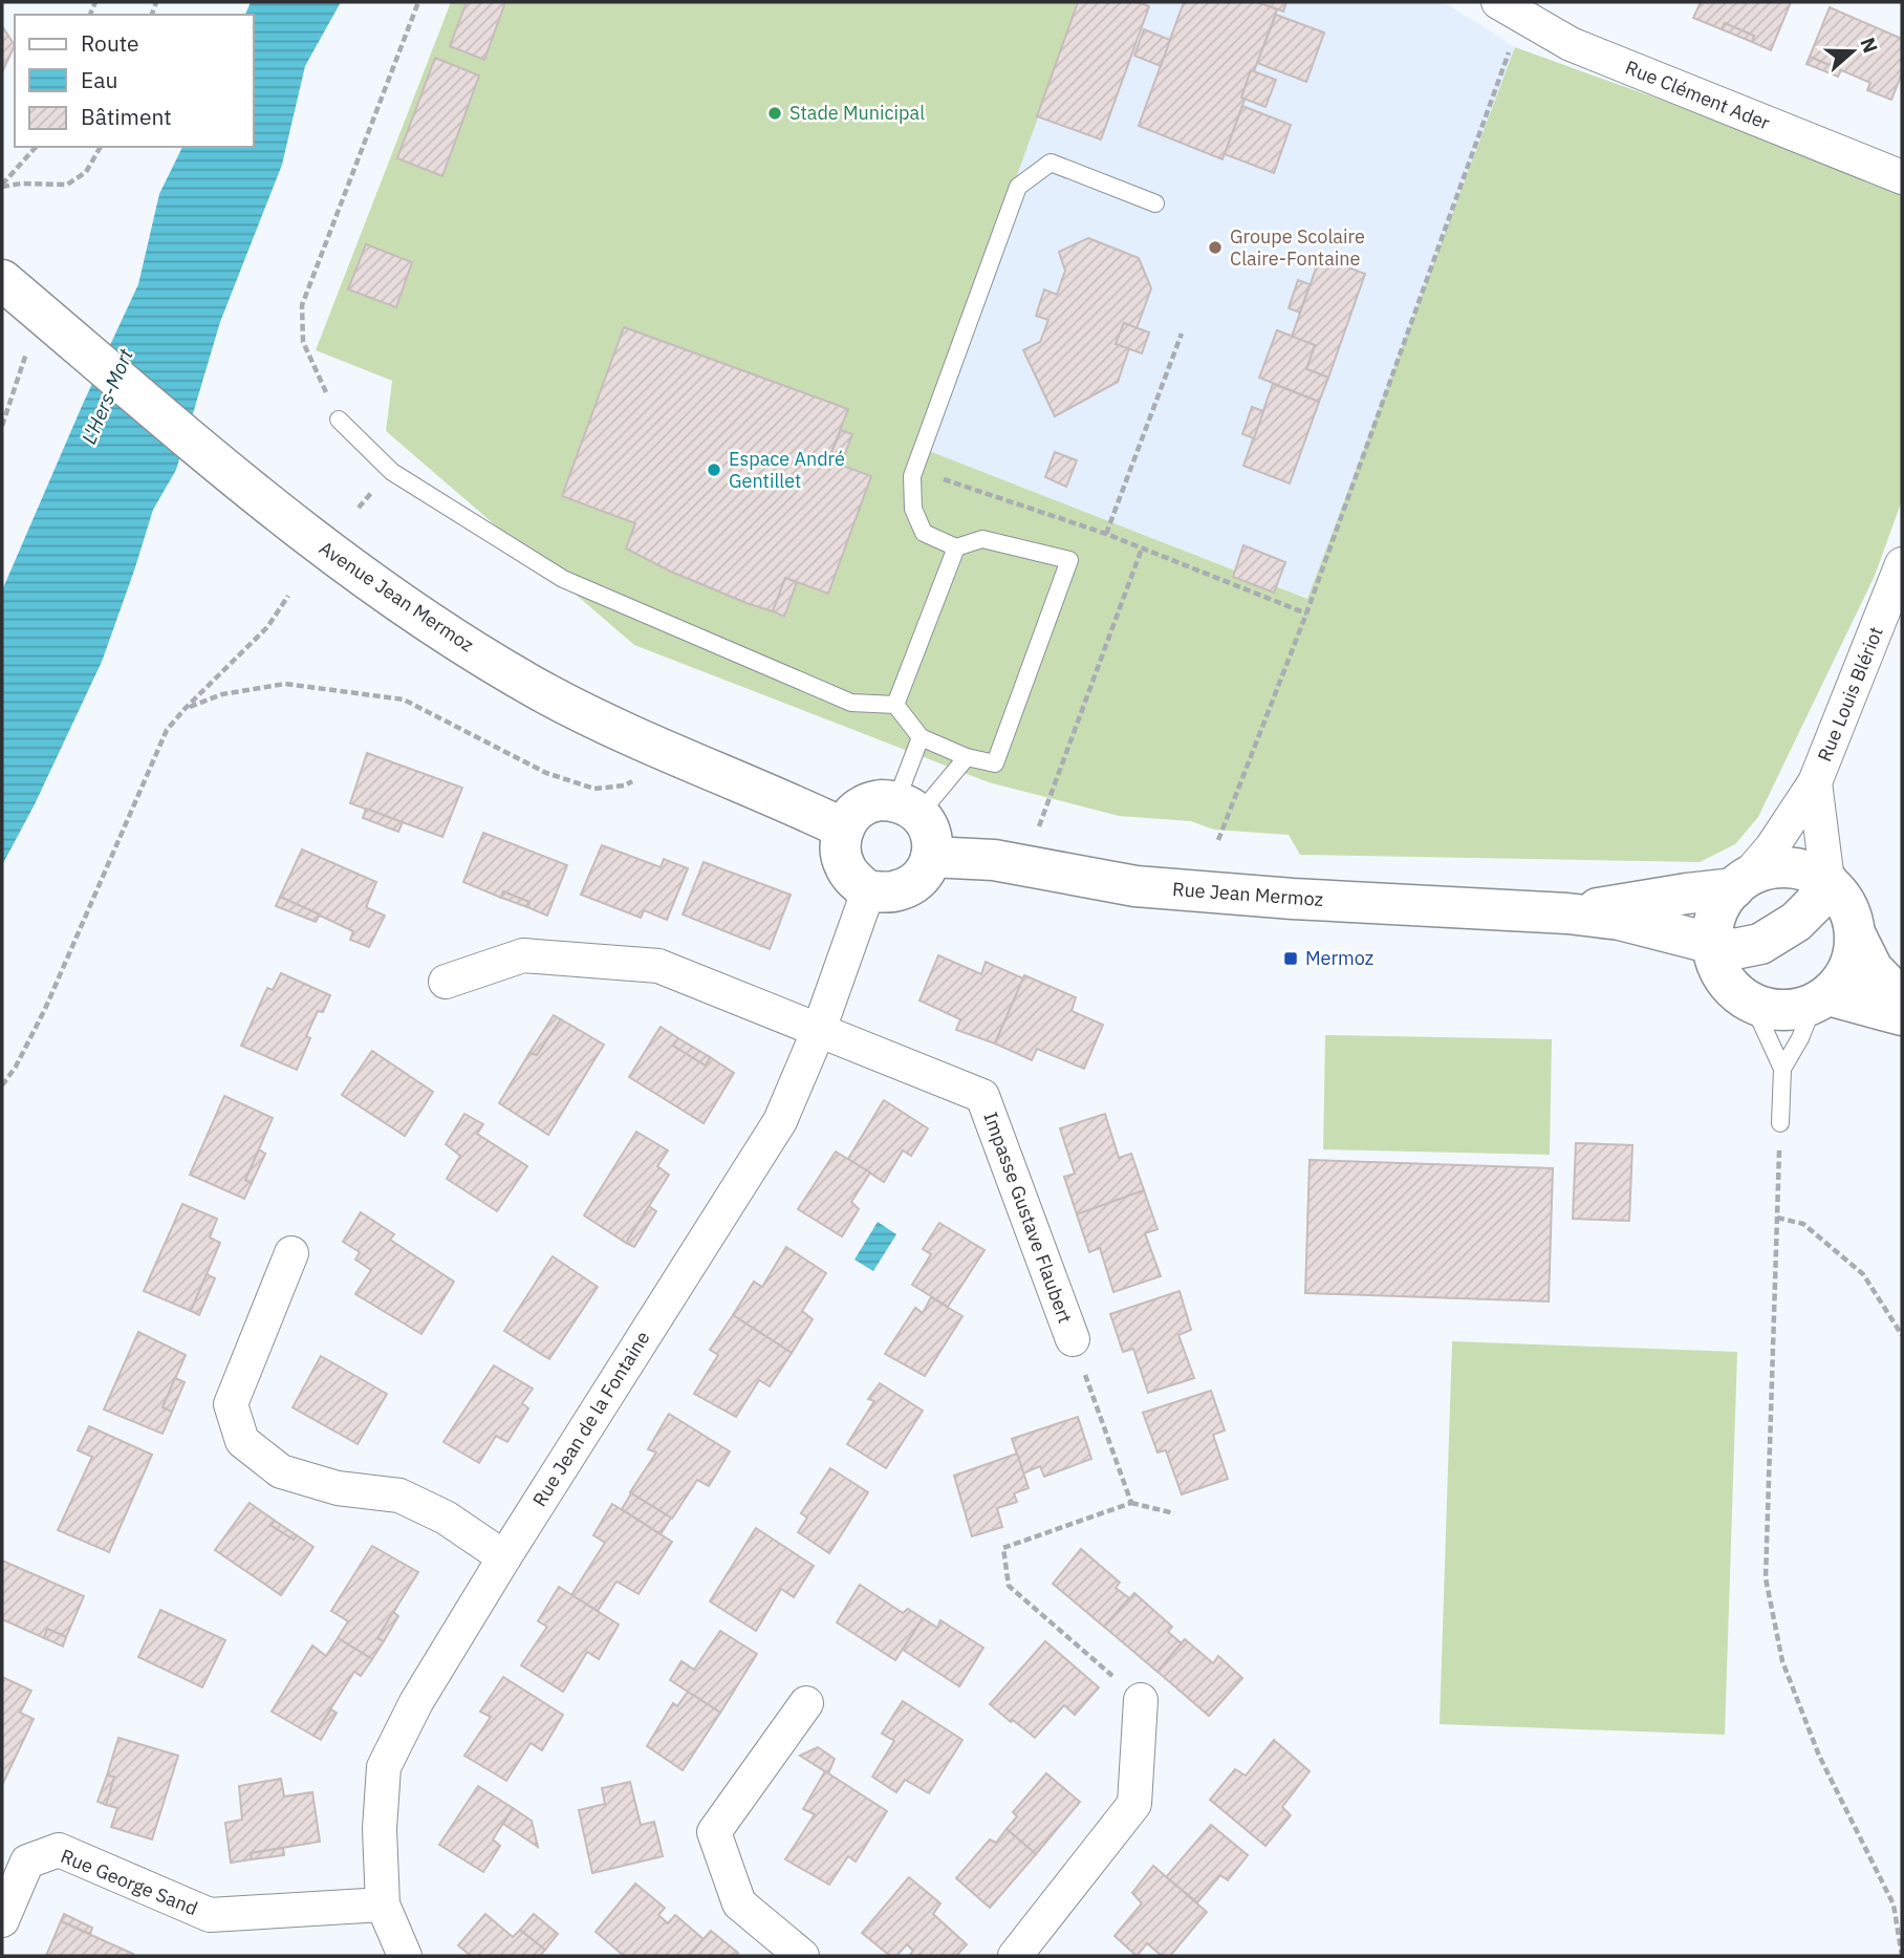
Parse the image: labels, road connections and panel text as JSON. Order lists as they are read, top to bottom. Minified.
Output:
{"streets":{"street":["Rue Clément Ader","Avenue Jean Mermoz","Rue Louis Blériot","Rue Jean Mermoz","Impasse Gustave Flaubert","Rue Jean de la Fontaine","Rue George Sand"]},"crossings":[["Avenue Jean Mermoz","Rue Jean Mermoz"],["Avenue Jean Mermoz","Rue Jean de la Fontaine"],["Rue Louis Blériot","Rue Jean Mermoz"],["Rue Jean Mermoz","Rue Jean de la Fontaine"],["Impasse Gustave Flaubert","Rue Jean de la Fontaine"],["Rue Jean de la Fontaine","Rue George Sand"]],"water":["L'Hers-Mort"],"places":{"other":["Stade Municipal","Groupe Scolaire Claire-Fontaine","Espace André Gentillet"],"transit":["Mermoz"]},"legend":["Route","Eau","Bâtiment"],"north":"right"}
